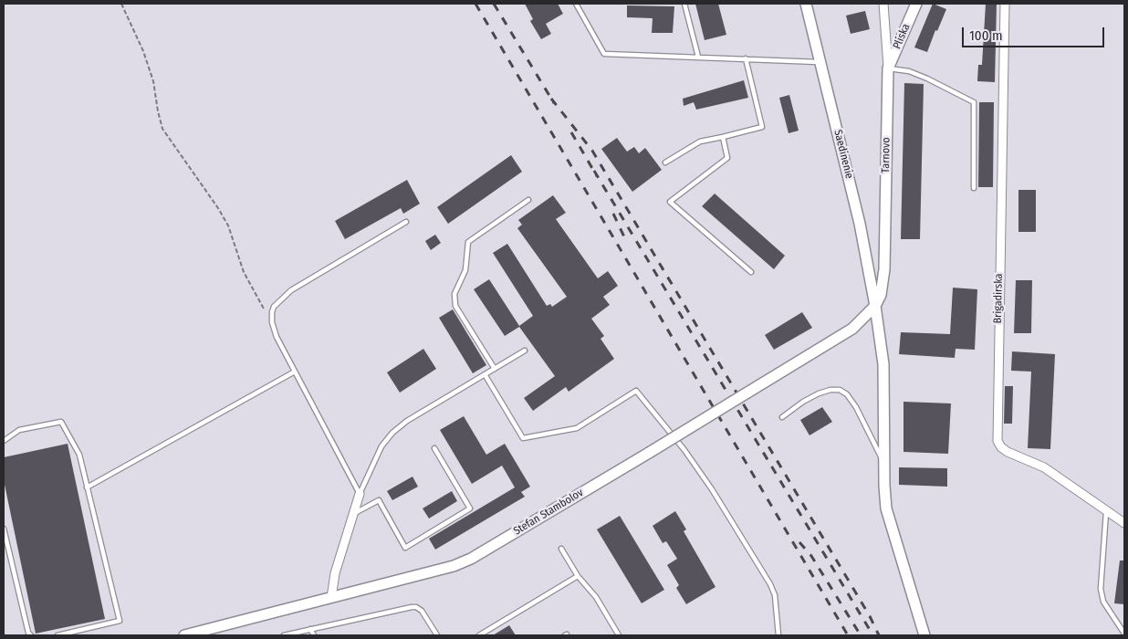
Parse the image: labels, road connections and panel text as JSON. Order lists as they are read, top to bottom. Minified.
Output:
{"streets":{"street":["Pliska","Saedinenie","Tarnovo","Brigadirska","Stefan Stambolov"]},"crossings":[["Pliska","Tarnovo"],["Saedinenie","Tarnovo"],["Saedinenie","Stefan Stambolov"],["Tarnovo","Stefan Stambolov"]],"scale_bar":"100 m"}
